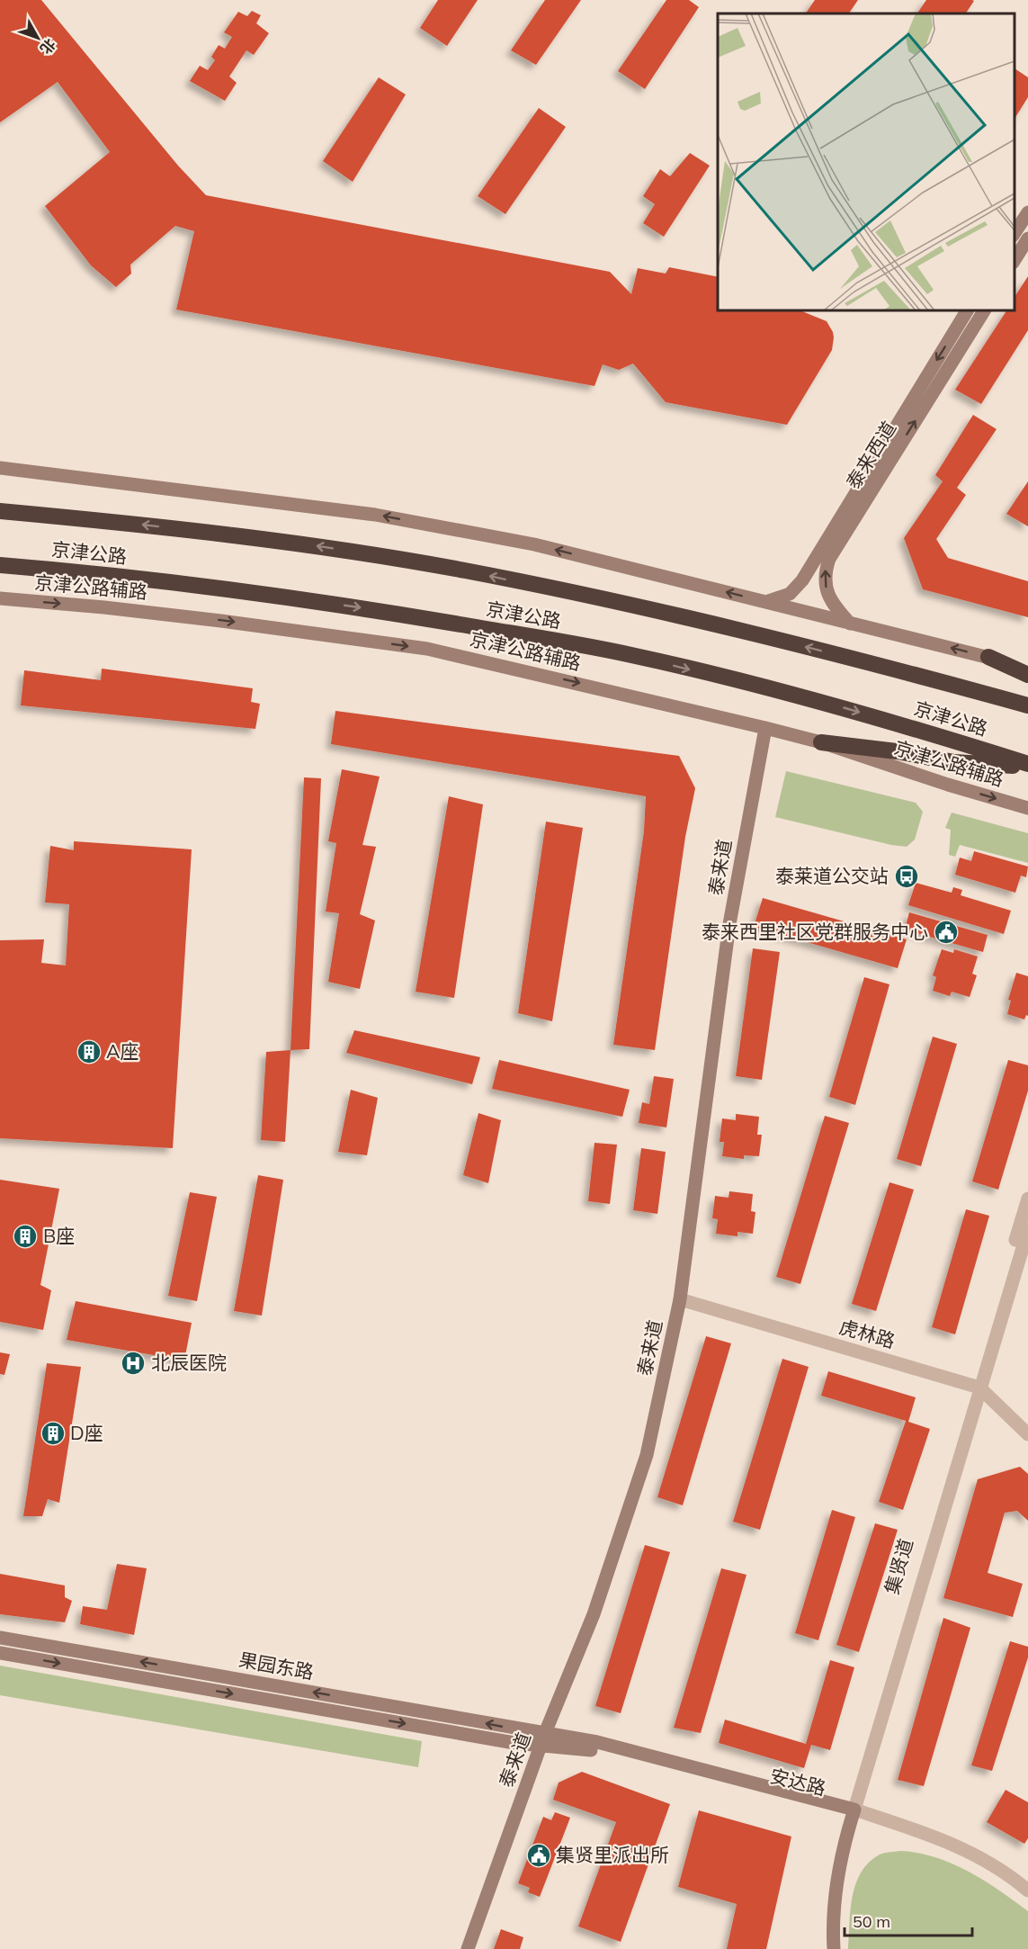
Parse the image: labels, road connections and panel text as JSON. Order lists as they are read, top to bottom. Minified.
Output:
{"streets":{"highway":["京津公路"],"street":["泰来西道","京津公路辅路","泰来道","虎林路","集贤道","果园东路","安达路"]},"crossings":[["京津公路辅路","泰来道"],["泰来道","虎林路"],["泰来道","果园东路"],["泰来道","安达路"],["虎林路","集贤道"],["集贤道","安达路"],["果园东路","安达路"]],"one_way":["京津公路辅路"],"places":{"bus stop":["泰莱道公交站"],"public building":["泰来西里社区党群服务中心","集贤里派出所"],"building":["A座","B座","D座"],"hospital":["北辰医院"]},"scale_bar":"50 m","north":"bottom right"}
